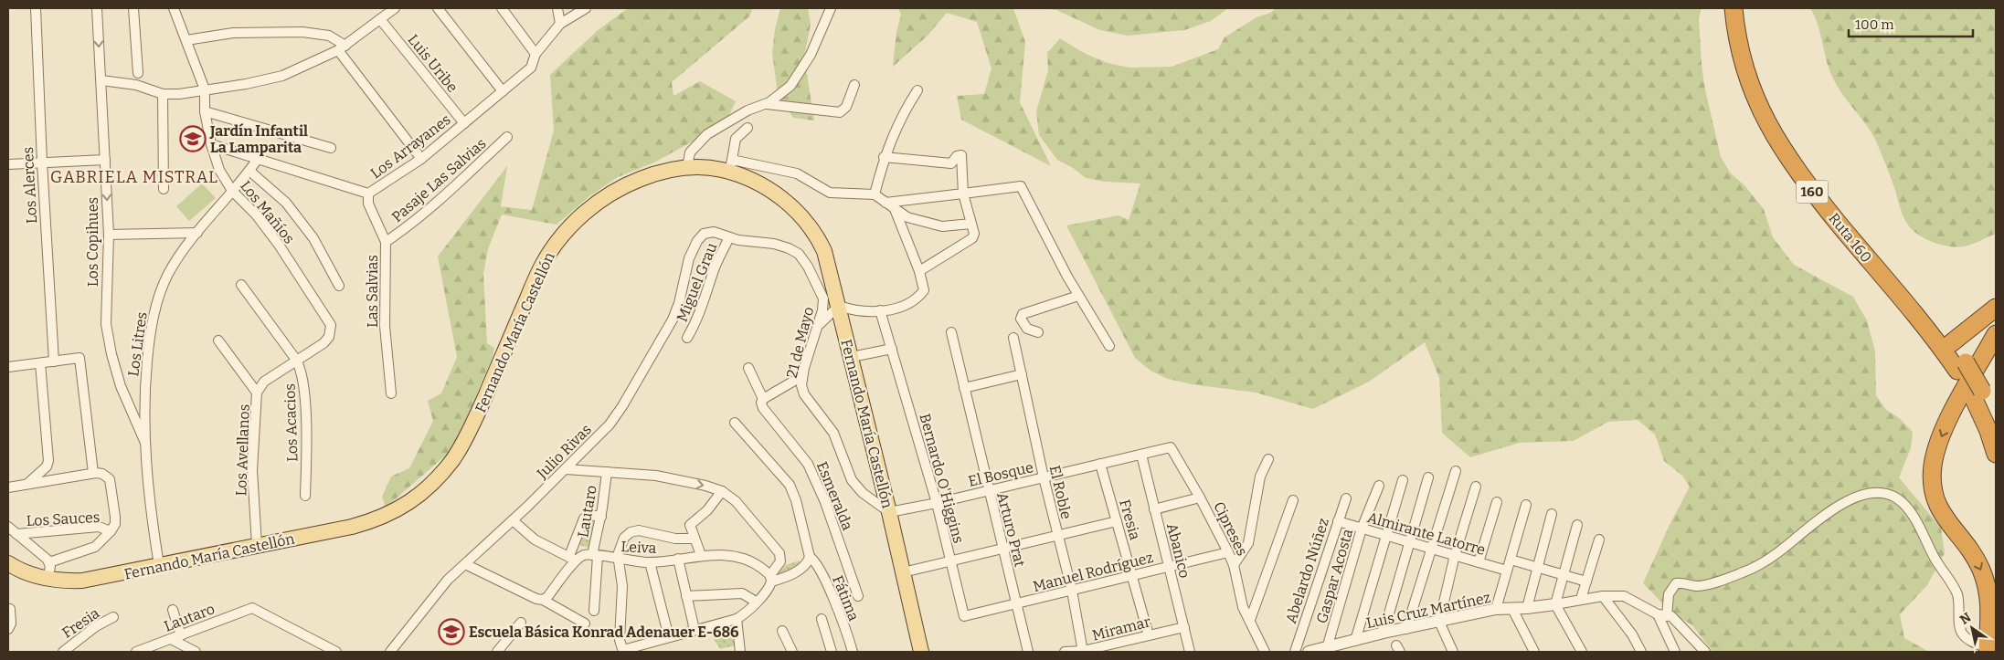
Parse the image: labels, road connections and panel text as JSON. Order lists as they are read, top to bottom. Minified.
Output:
{"streets":{"highway":["160","Ruta 160"],"main road":["Fernando María Castellón"],"street":["Luis Uribe","Los Arrayanes","Pasaje Las Salvias","Los Alerces","Los Mañíos","Los Copihues","Miguel Grau","Las Salvias","21 de Mayo","Los Litres","Los Acacios","Los Avellanos","Julio Rivas","El Bosque","Bernardo O'Higgins","El Roble","Esmeralda","Lautaro","Los Sauces","Fresia","Cipreses","Arturo Prat","Almirante Latorre","Leiva","Abanico","Abelardo Núñez","Manuel Rodríguez","Gaspar Acosta","Fátima","Luis Cruz Martínez","Miramar"]},"crossings":[["Luis Uribe","Los Arrayanes"],["Los Arrayanes","Los Mañíos"],["Los Arrayanes","Las Salvias"],["Los Arrayanes","Los Litres"],["Pasaje Las Salvias","Las Salvias"],["Los Mañíos","Los Litres"],["Los Mañíos","Los Acacios"],["Los Mañíos","Los Avellanos"],["Los Copihues","Los Litres"],["Miguel Grau","21 de Mayo"],["Fernando María Castellón","21 de Mayo"],["Fernando María Castellón","Los Litres"],["Fernando María Castellón","Los Avellanos"],["Fernando María Castellón","El Bosque"],["21 de Mayo","Julio Rivas"],["21 de Mayo","El Bosque"],["El Bosque","Bernardo O'Higgins"],["El Bosque","El Roble"],["El Bosque","Fresia"],["El Bosque","Cipreses"],["El Bosque","Arturo Prat"],["El Bosque","Abanico"],["Bernardo O'Higgins","Manuel Rodríguez"],["El Roble","Manuel Rodríguez"],["El Roble","Miramar"],["Lautaro","Leiva"],["Fresia","Manuel Rodríguez"],["Fresia","Miramar"],["Cipreses","Manuel Rodríguez"],["Arturo Prat","Manuel Rodríguez"],["Almirante Latorre","Abelardo Núñez"],["Almirante Latorre","Gaspar Acosta"],["Abanico","Manuel Rodríguez"],["Abanico","Miramar"],["Gaspar Acosta","Luis Cruz Martínez"]],"districts":["GABRIELA MISTRAL"],"places":{"school or university":["Jardín Infantil La Lamparita","Escuela Básica Konrad Adenauer E-686"]},"scale_bar":"100 m","north":"top left"}
